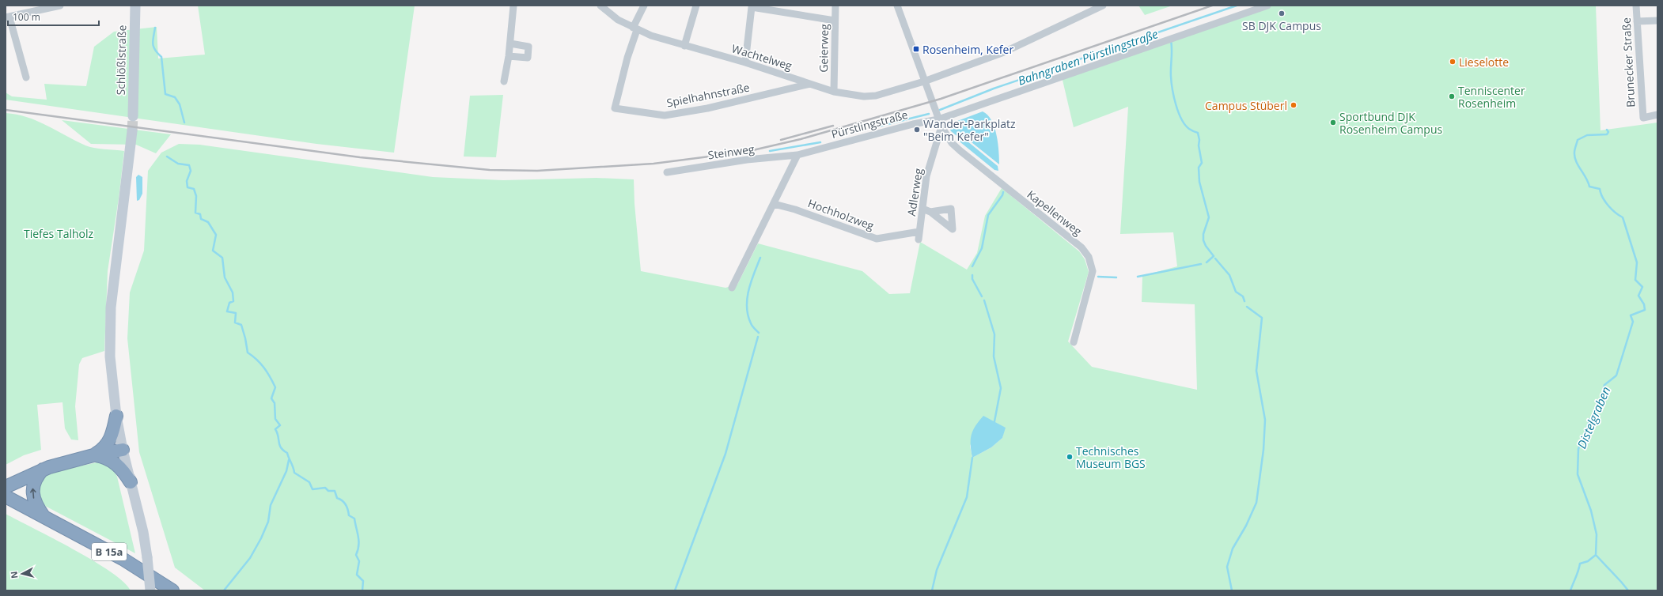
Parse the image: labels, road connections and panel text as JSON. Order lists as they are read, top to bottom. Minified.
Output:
{"streets":{"highway":["B 15a"],"street":["Geierweg","Wachtelweg","Schlößlstraße","Brunecker Straße","Spielhahnstraße","Pürstlingstraße","Steinweg","Adlerweg","Kapellenweg","Hochholzweg"]},"crossings":[["Geierweg","Wachtelweg"],["Wachtelweg","Spielhahnstraße"],["Pürstlingstraße","Steinweg"],["Adlerweg","Kapellenweg"],["Adlerweg","Hochholzweg"]],"water":["Bahngraben Pürstlingstraße","Distelgraben"],"parks":["Tiefes Talholz"],"places":{"other":["SB DJK Campus","Lieselotte","Tenniscenter Rosenheim","Campus Stüberl","Sportbund DJK Rosenheim Campus","Wander-Parkplatz \"Beim Kefer\"","Technisches Museum BGS"],"transit":["Rosenheim, Kefer"]},"scale_bar":"100 m","north":"left"}
